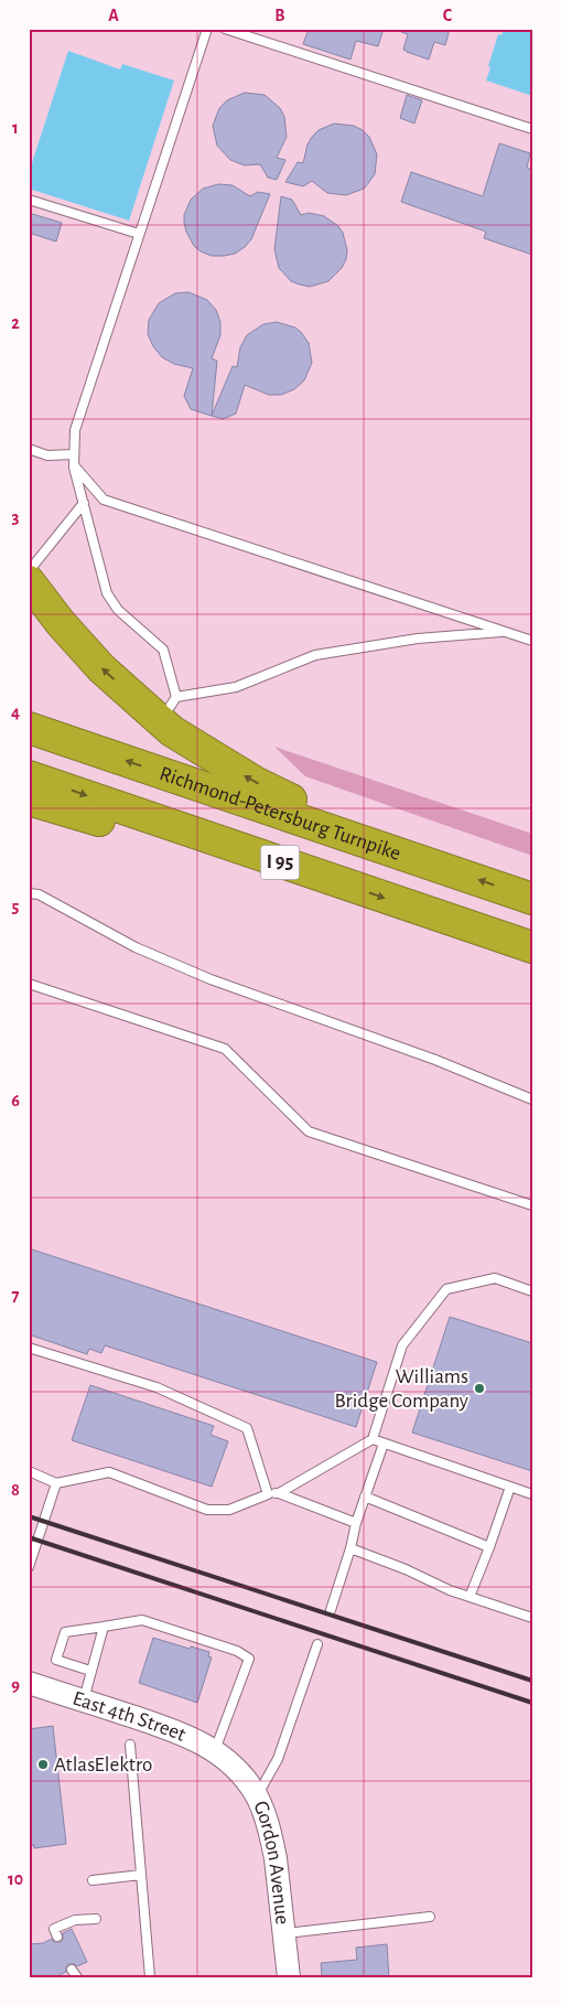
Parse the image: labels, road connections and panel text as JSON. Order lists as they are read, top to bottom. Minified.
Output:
{"streets":{"highway":["Richmond-Petersburg Turnpike","I 95"],"street":["East 4th Street","Gordon Avenue"]},"crossings":[["East 4th Street","Gordon Avenue"]],"places":["Williams Bridge Company","AtlasElektro"],"grid":{"columns":["A","B","C"],"rows":["1","2","3","4","5","6","7","8","9","10"]}}
